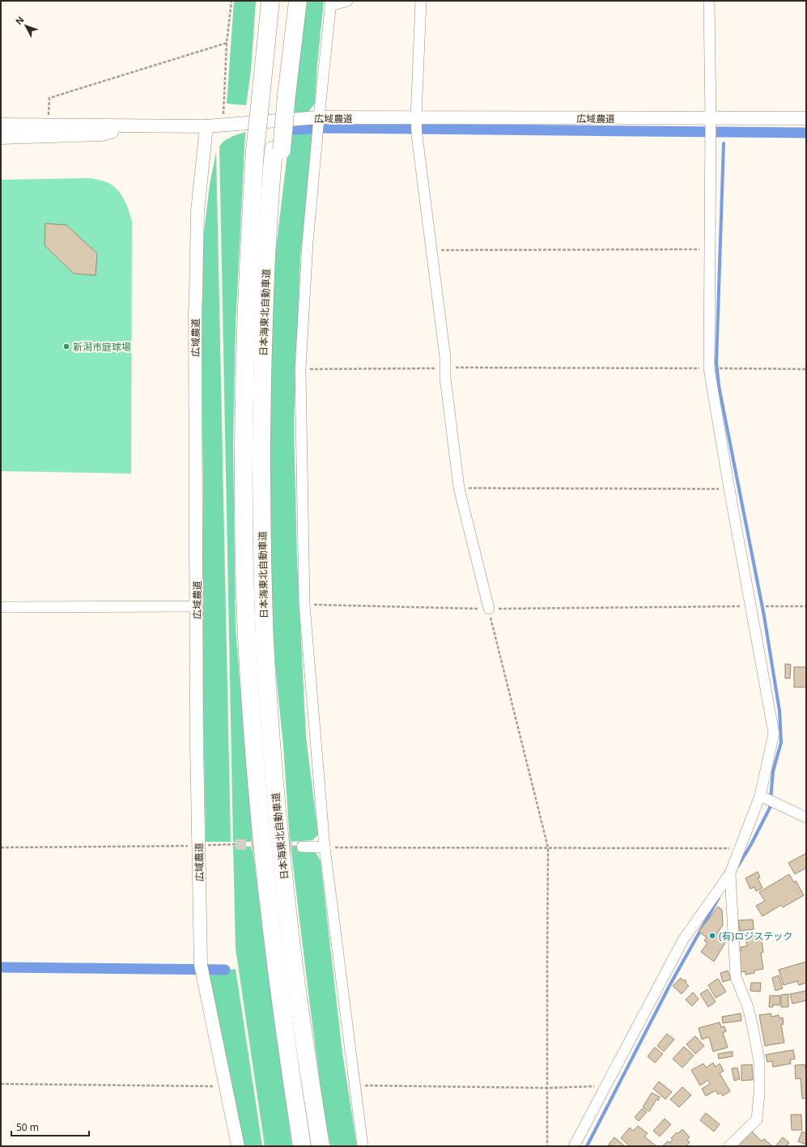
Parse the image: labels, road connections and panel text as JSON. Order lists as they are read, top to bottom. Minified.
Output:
{"streets":{"highway":["日本海東北自動車道"],"street":["広域農道"]},"places":["新潟市庭球場","(有)ロジステック"],"scale_bar":"50 m","north":"top left"}
